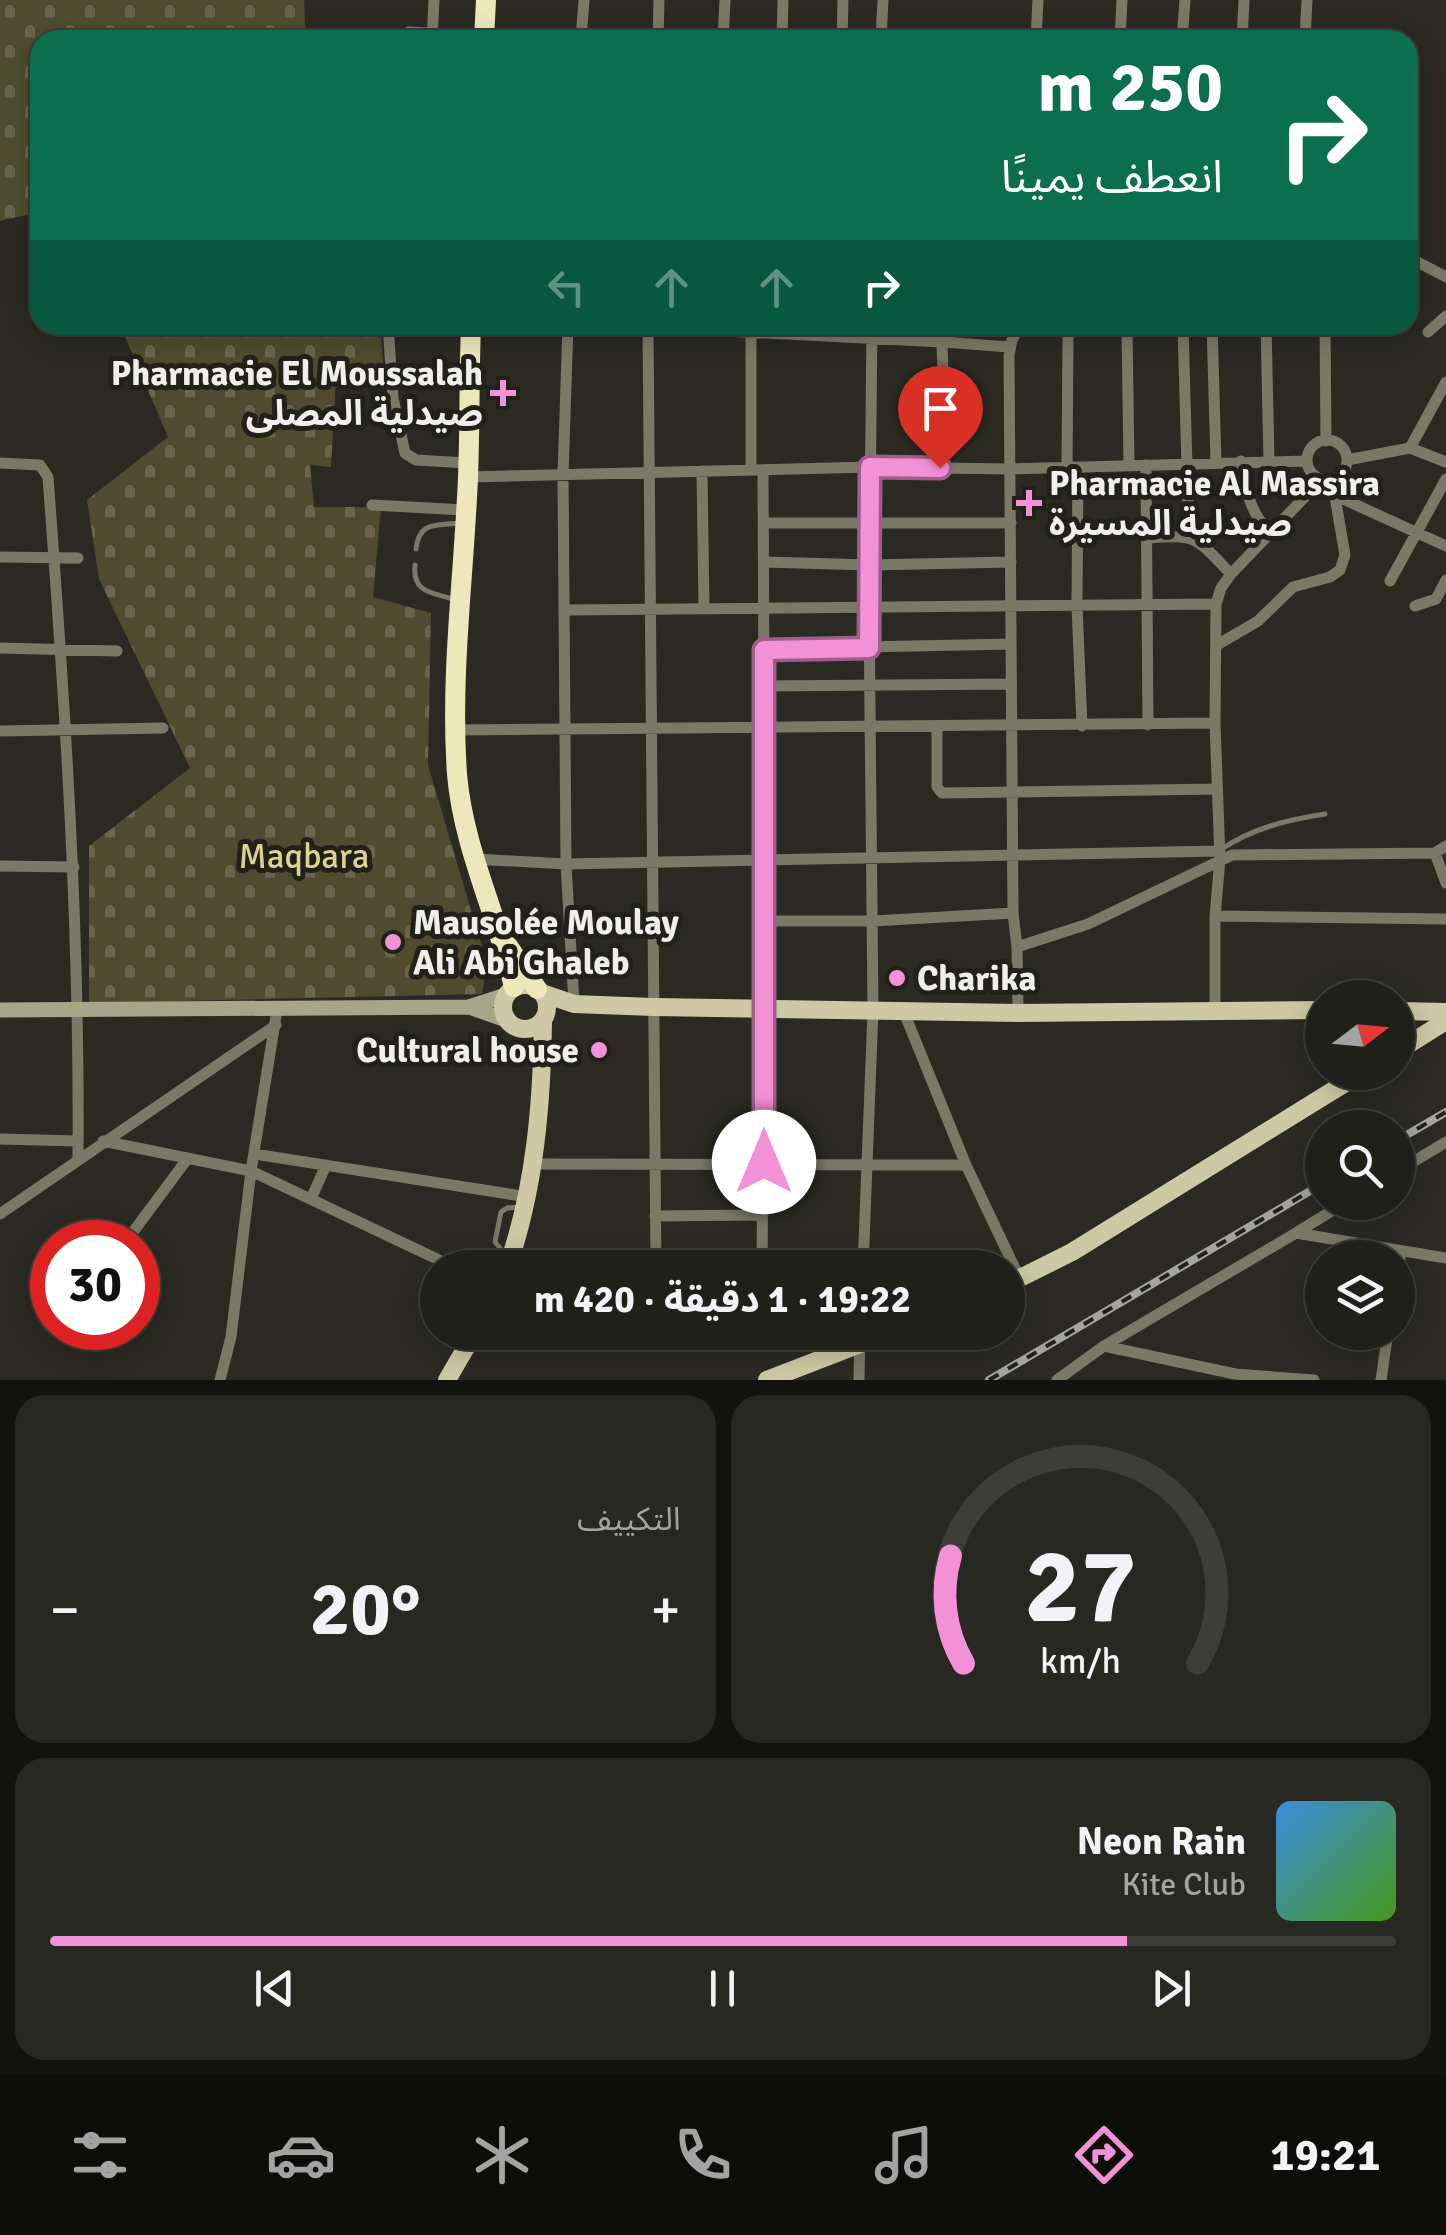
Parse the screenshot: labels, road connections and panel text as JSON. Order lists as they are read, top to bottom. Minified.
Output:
{"parks":["Maqbara"],"places":{"health":["Pharmacie El Moussalah صيدلية المصلى","Pharmacie Al Massira صيدلية المسيرة"],"other":["Mausolée Moulay Ali Abi Ghaleb","Charika","Cultural house"]},"north":"right","page":{"turn":["250 m","انعطف يمينًا"],"limit":"30","trip":"19:22 · 1 دقيقة · 420 m","tile":"التكييف","heat":["−","20°","+"],"song":["Neon Rain","Kite Club"],"tabs":"19:21","gauge":["27","km/h"]}}
